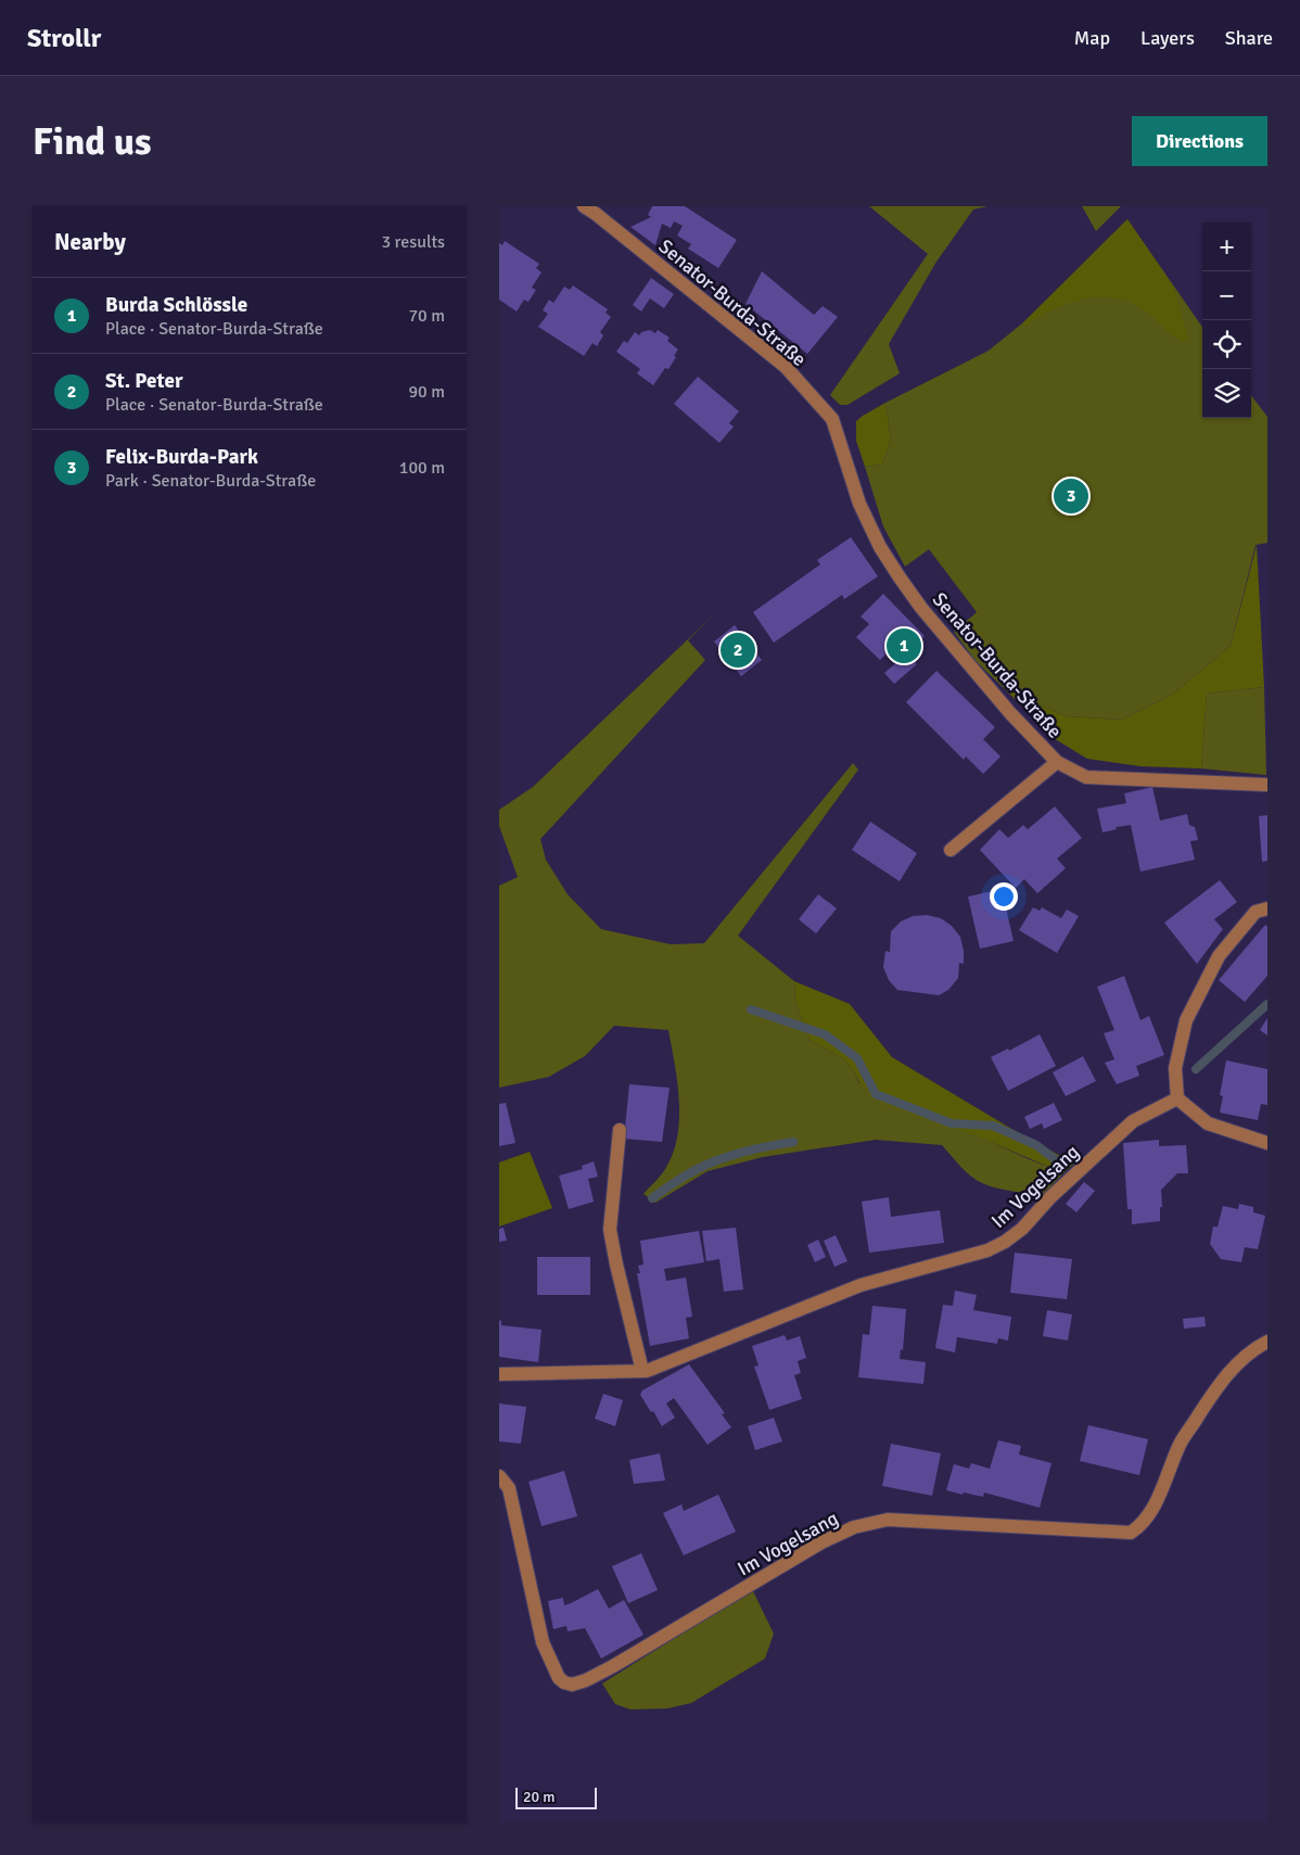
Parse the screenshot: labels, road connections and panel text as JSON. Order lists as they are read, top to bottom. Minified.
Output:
{"streets":{"street":["Senator-Burda-Straße","Im Vogelsang"]},"scale_bar":"20 m","page":{"header":"Strollr","nav":["Map","Layers","Share"],"buttons":"Directions","title":"Find us","heading":["Nearby","3 results"],"map_buttons":["+","−"],"list":[{"mark":"1","name":"Burda Schlössle","note":"Place · Senator-Burda-Straße","value":"70 m"},{"mark":"2","name":"St. Peter","note":"Place · Senator-Burda-Straße","value":"90 m"},{"mark":"3","name":"Felix-Burda-Park","note":"Park · Senator-Burda-Straße","value":"100 m"}],"pins":["3","1","2"],"scale":"20 m"}}
